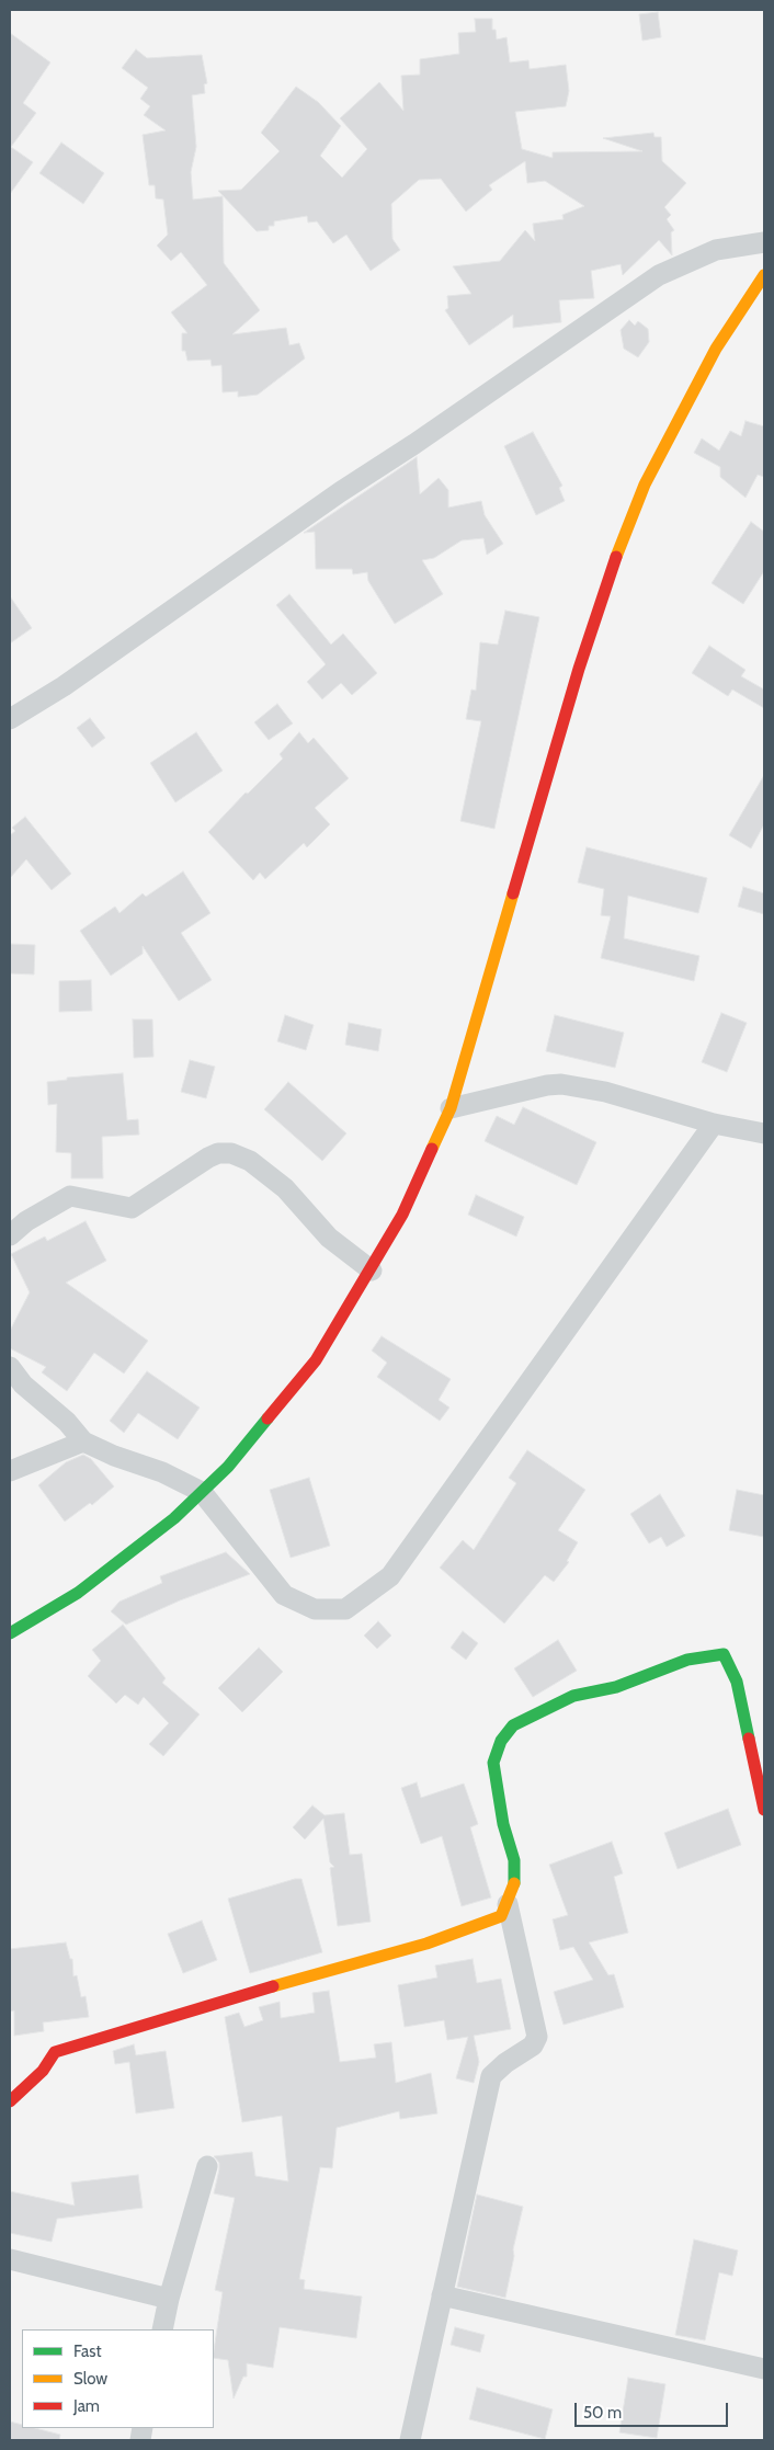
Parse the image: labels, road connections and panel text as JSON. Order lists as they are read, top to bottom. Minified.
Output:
{"legend":["Fast","Slow","Jam"],"scale_bar":"50 m"}
